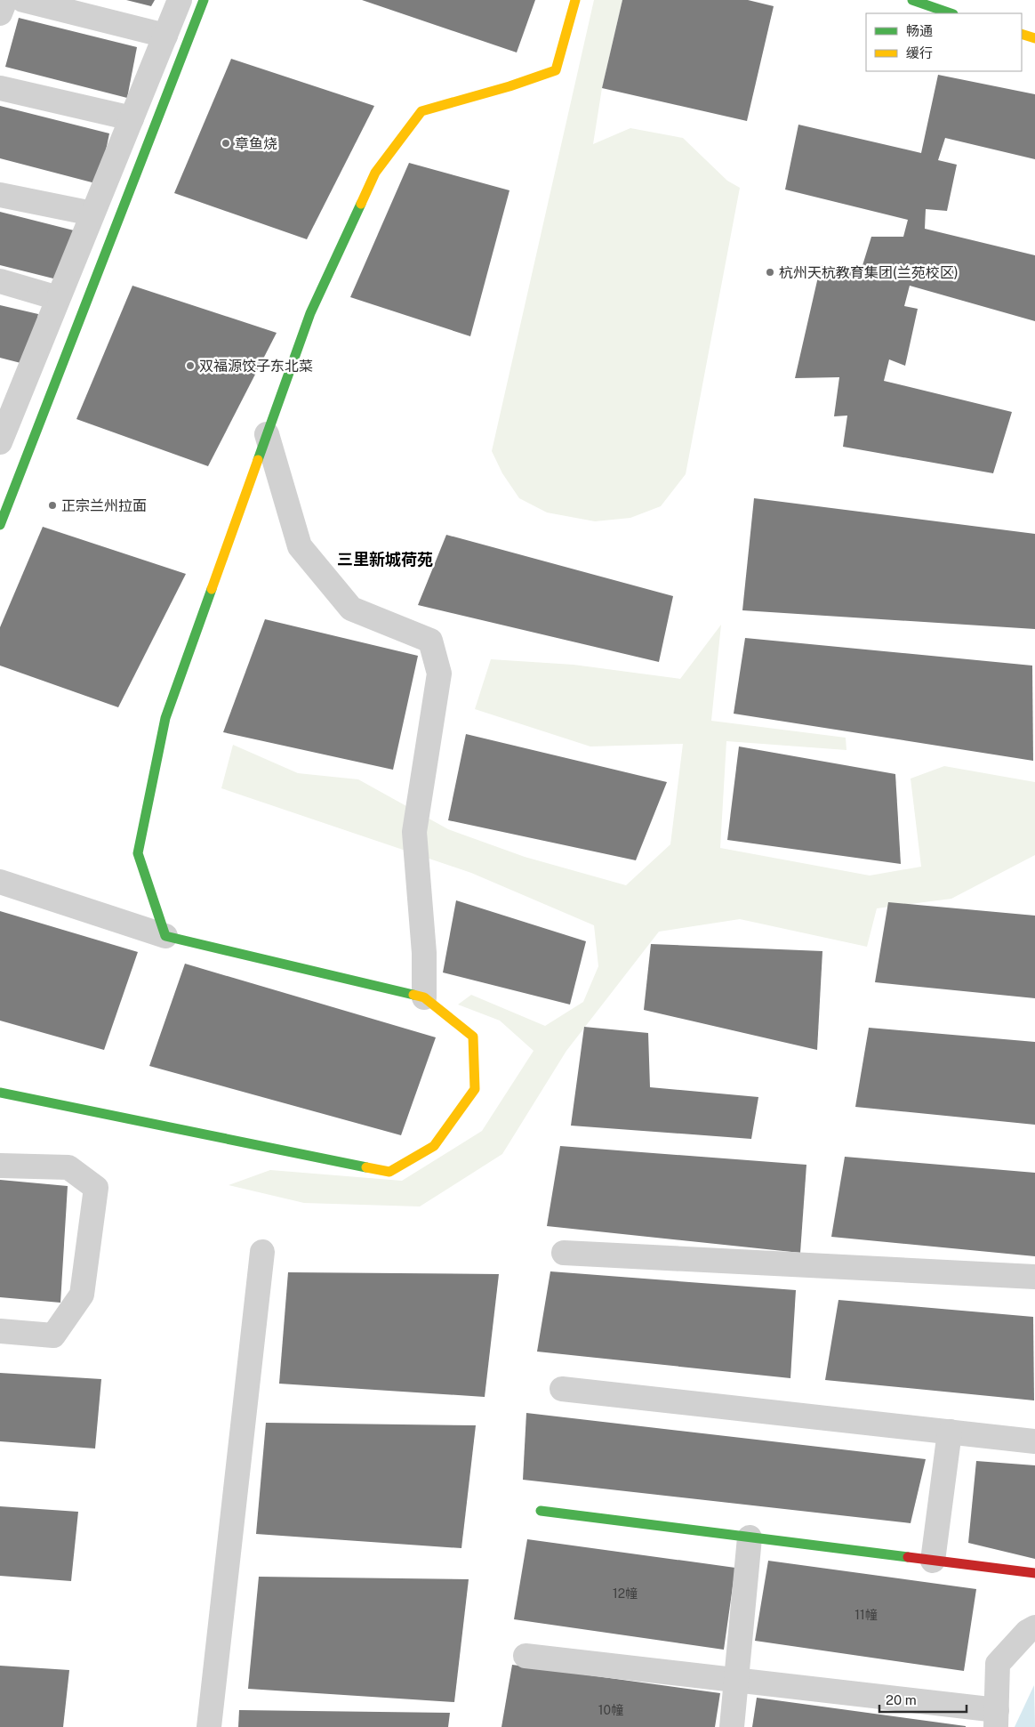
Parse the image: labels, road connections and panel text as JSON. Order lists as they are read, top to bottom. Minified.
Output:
{"districts":["三里新城荷苑"],"places":["章鱼烧","杭州天杭教育集团(兰苑校区)","双福源饺子东北菜","正宗兰州拉面"],"house_numbers":["12幢","11幢","10幢"],"legend":["畅通","缓行"],"scale_bar":"20 m"}
